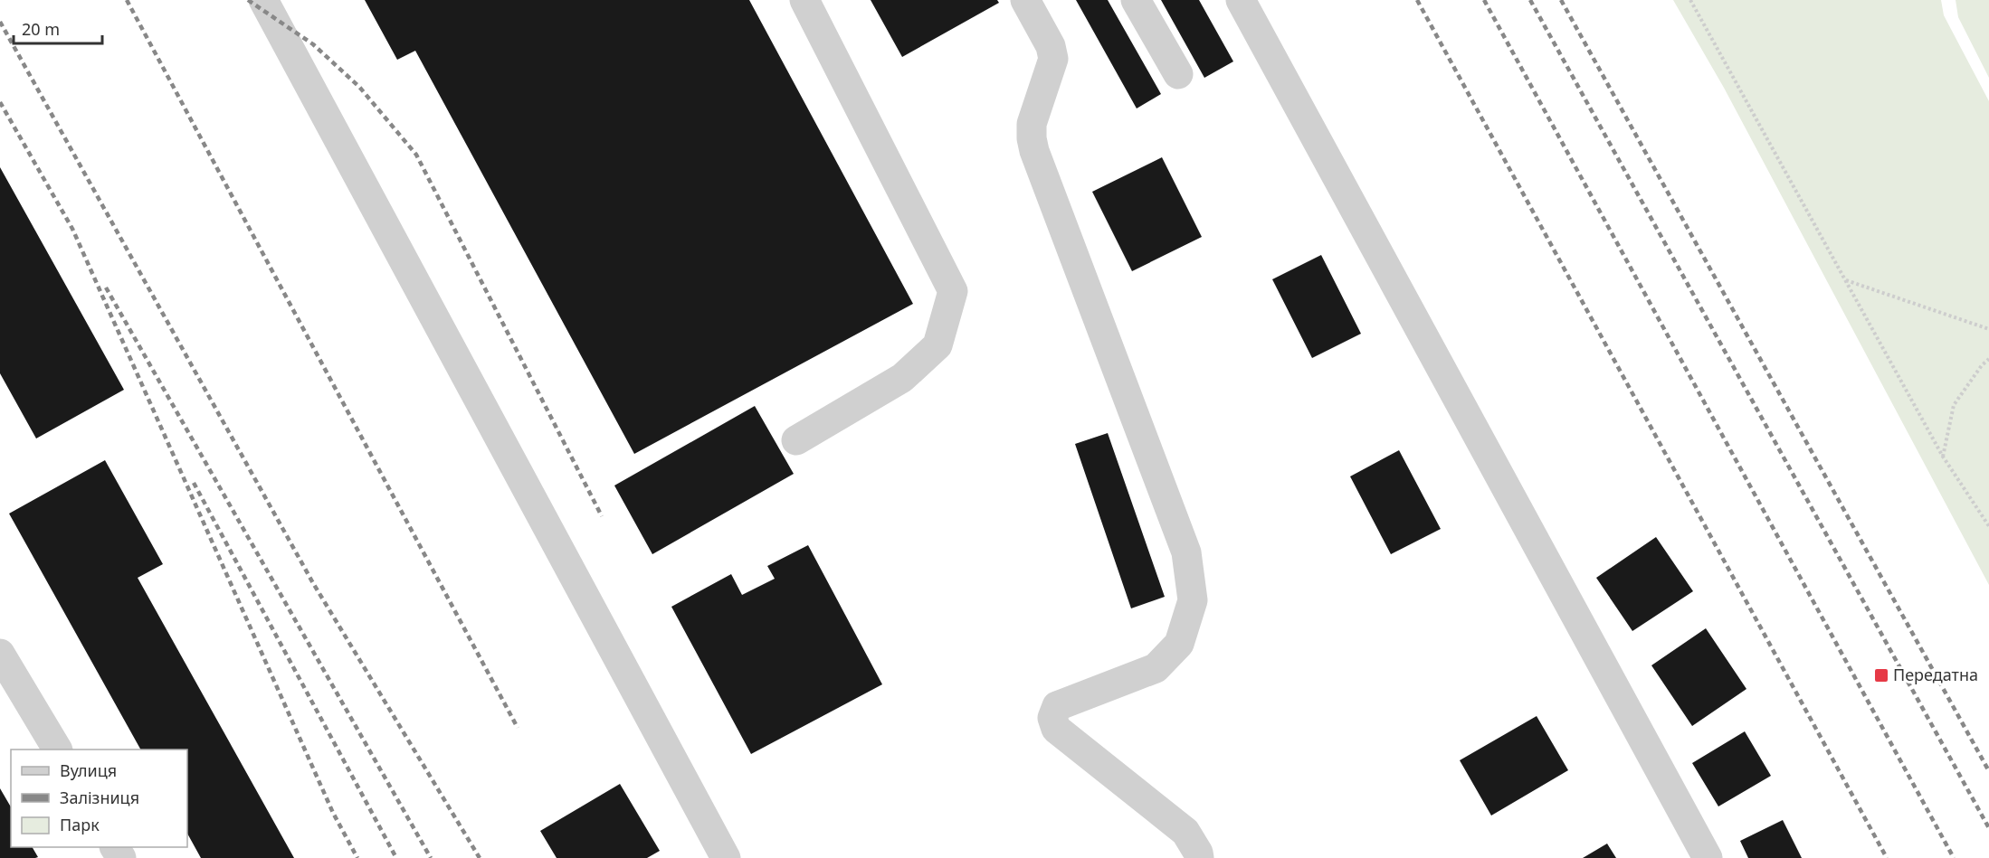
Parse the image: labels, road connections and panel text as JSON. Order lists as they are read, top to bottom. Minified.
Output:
{"places":{"transit":["Передатна"]},"legend":["Вулиця","Залізниця","Парк"],"scale_bar":"20 m"}
